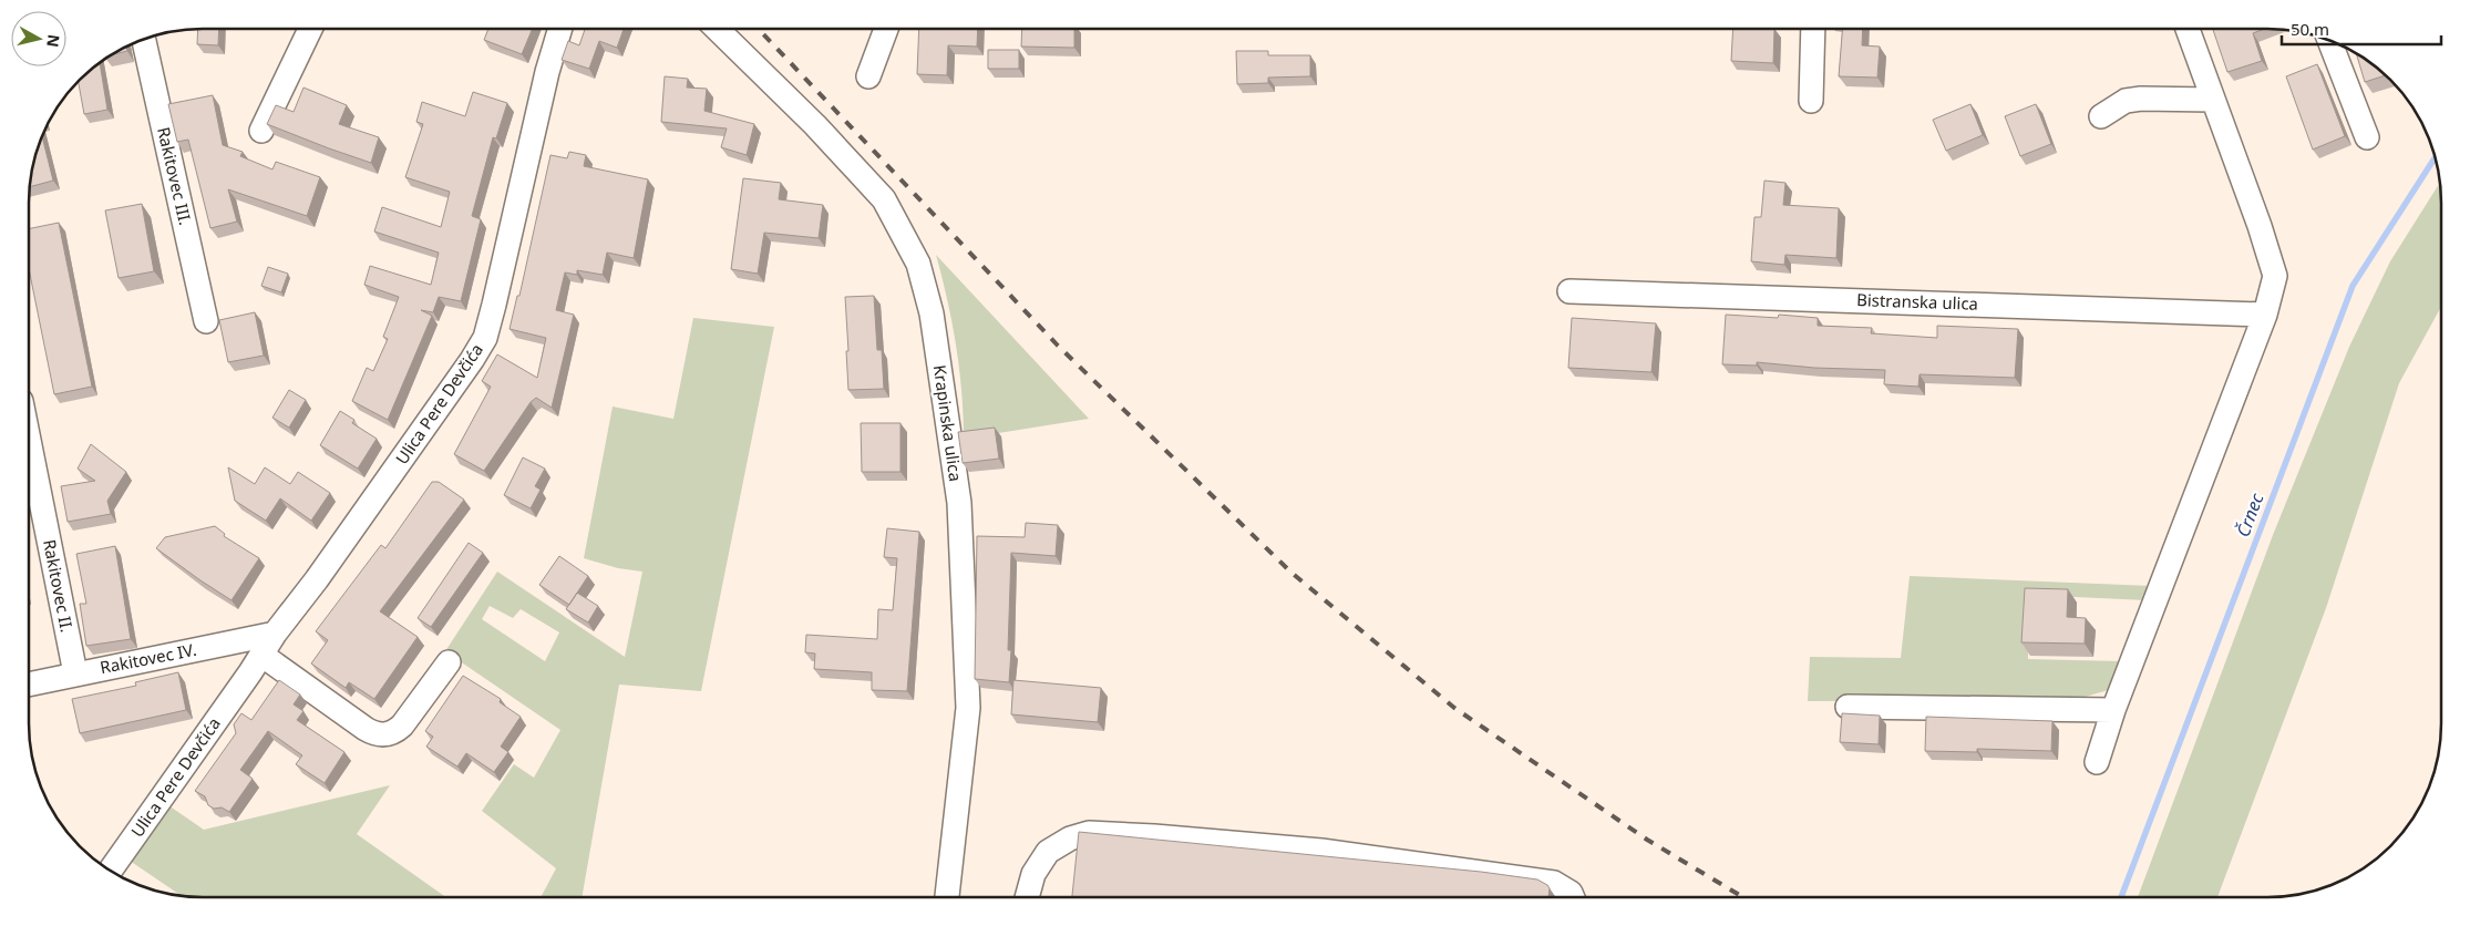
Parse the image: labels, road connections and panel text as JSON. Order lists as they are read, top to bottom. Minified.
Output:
{"streets":{"street":["Rakitovec III.","Bistranska ulica","Ulica Pere Devčića","Krapinska ulica","Rakitovec II.","Rakitovec IV."]},"crossings":[["Ulica Pere Devčića","Rakitovec IV."],["Rakitovec II.","Rakitovec IV."]],"water":["Črnec"],"scale_bar":"50 m","north":"right"}
